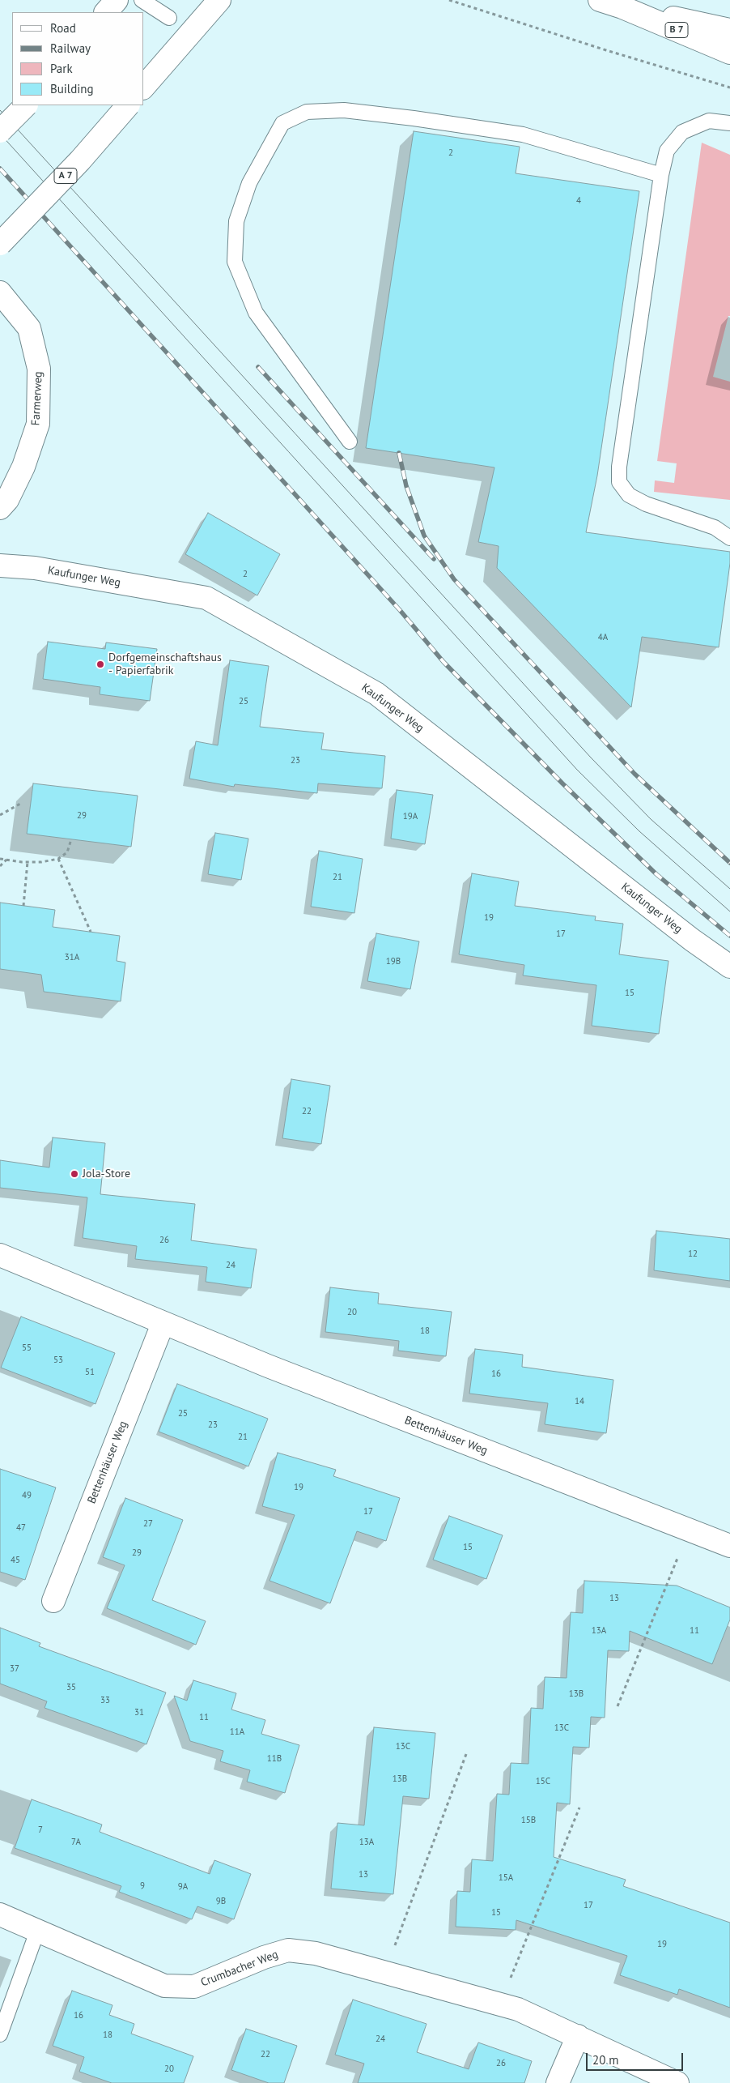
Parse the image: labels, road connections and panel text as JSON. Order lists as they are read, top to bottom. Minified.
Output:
{"streets":{"main road":["B 7","A 7","Farmerweg","Kaufunger Weg","Bettenhäuser Weg","Crumbacher Weg"]},"places":["Dorfgemeinschaftshaus - Papierfabrik","Jola-Store"],"house_numbers":["2","4","2","4A","25","23","29","19A","21","19","17","31A","19B","15","22","26","12","24","20","18","55","53","51","16","14","25","23","21","19","49","17","27","47","15","29","45","13","13A","11","37","35","13B","33","31","11","13C","11A","13C","11B","13B","15C","15B","7","7A","13A","13","15A","9","9A","9B","17","15","19","16","18","24","22","26","20"],"legend":["Road","Railway","Park","Building"],"scale_bar":"20 m"}
